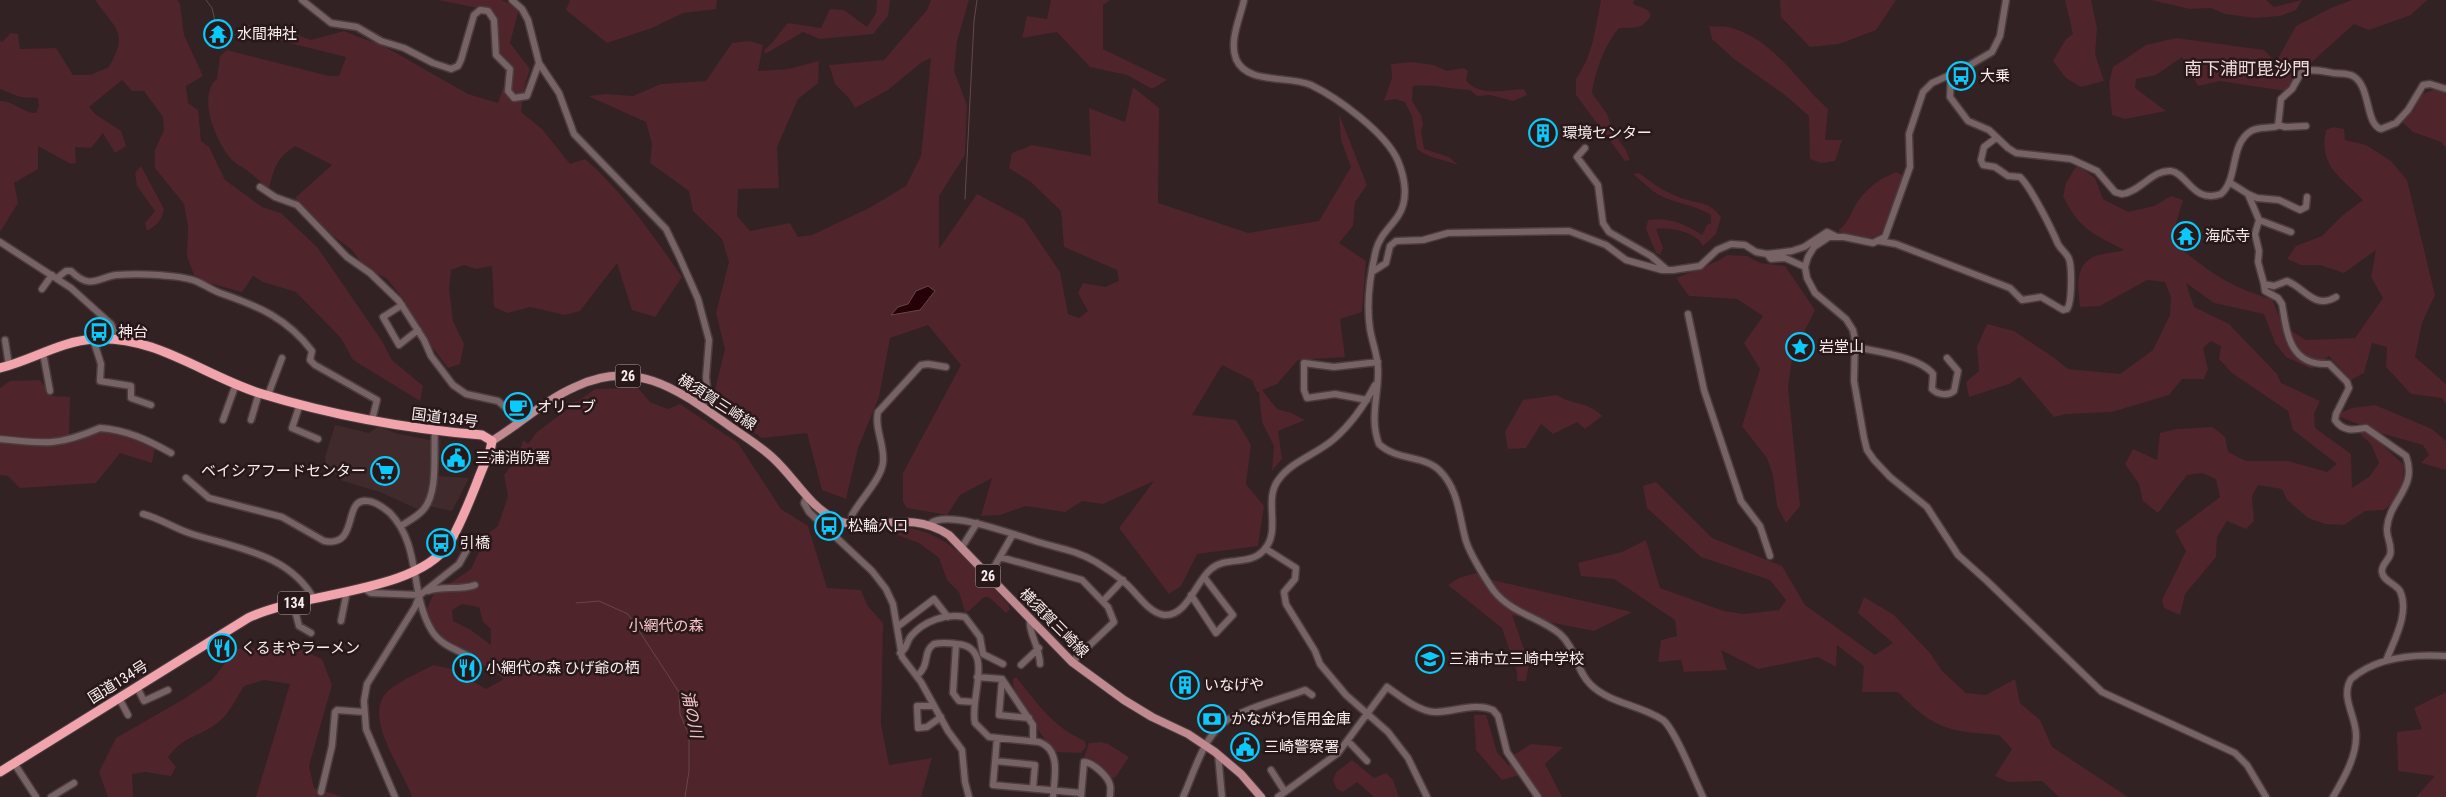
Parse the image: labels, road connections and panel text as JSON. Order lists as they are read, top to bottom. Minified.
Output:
{"streets":{"highway":["国道134号","134"],"main road":["26","横須賀三崎線"]},"crossings":[["横須賀三崎線","国道134号"]],"districts":["南下浦町毘沙門"],"water":["浦の川"],"parks":["小網代の森"],"places":{"temple":["水間神社","海応寺"],"bus stop":["大乗","神台","松輪入口","引橋"],"building":["環境センター","いなげや"],"place":["岩堂山"],"cafe":["オリーブ"],"public building":["三浦消防署","三崎警察署"],"supermarket":["ベイシアフードセンター"],"restaurant":["くるまやラーメン","小網代の森 ひげ爺の栖"],"school or university":["三浦市立三崎中学校"],"bank":["かながわ信用金庫"]}}
